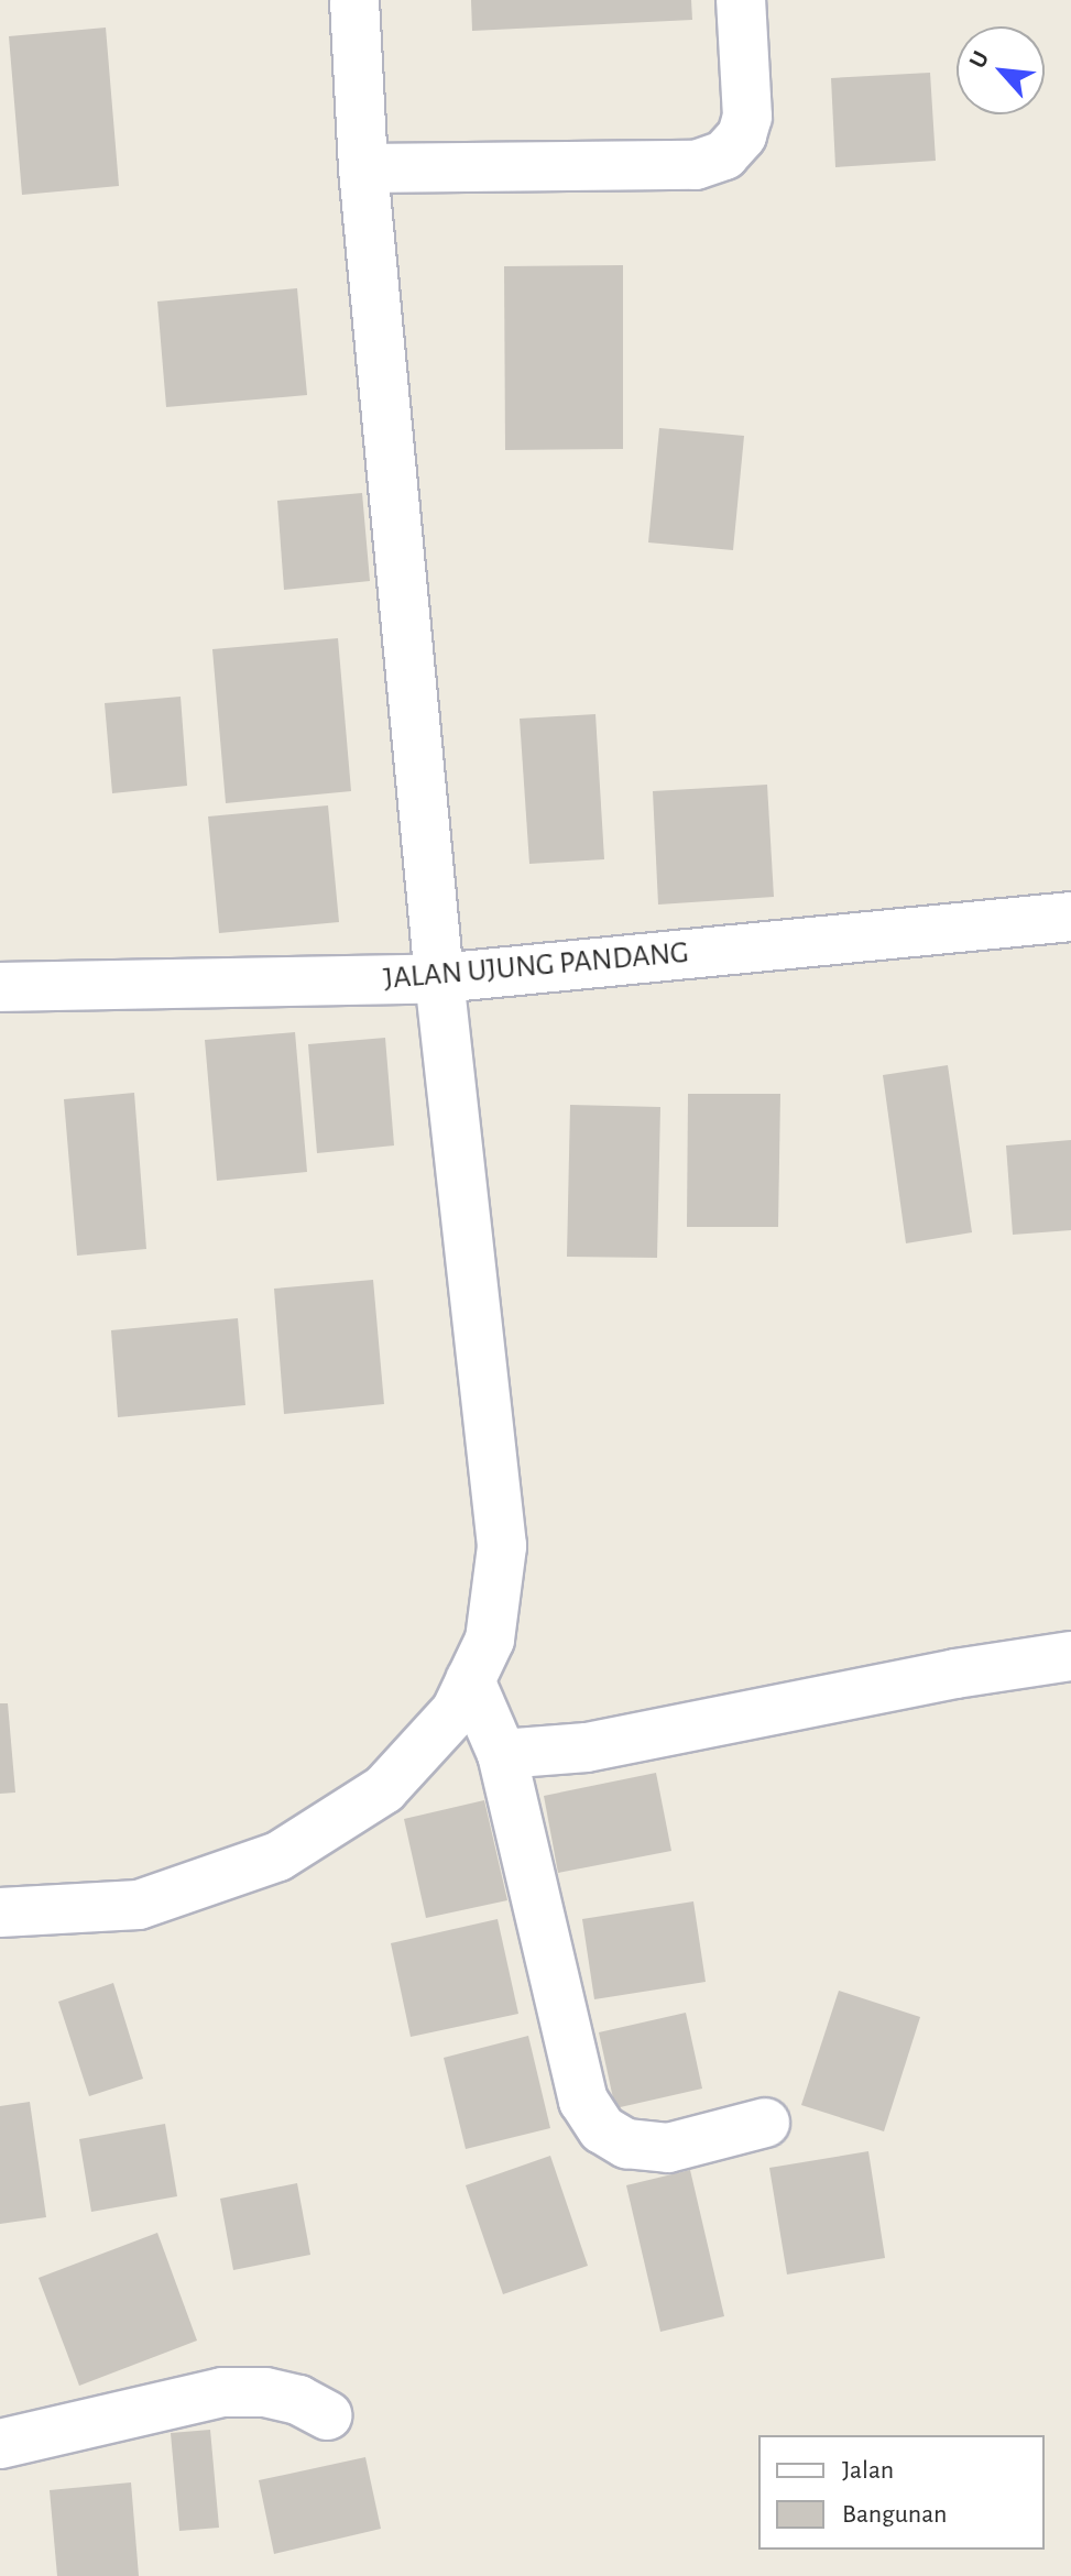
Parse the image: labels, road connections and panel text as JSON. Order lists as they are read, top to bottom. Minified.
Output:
{"streets":{"street":["JALAN UJUNG PANDANG"]},"legend":["Jalan","Bangunan"],"north":"top left"}
